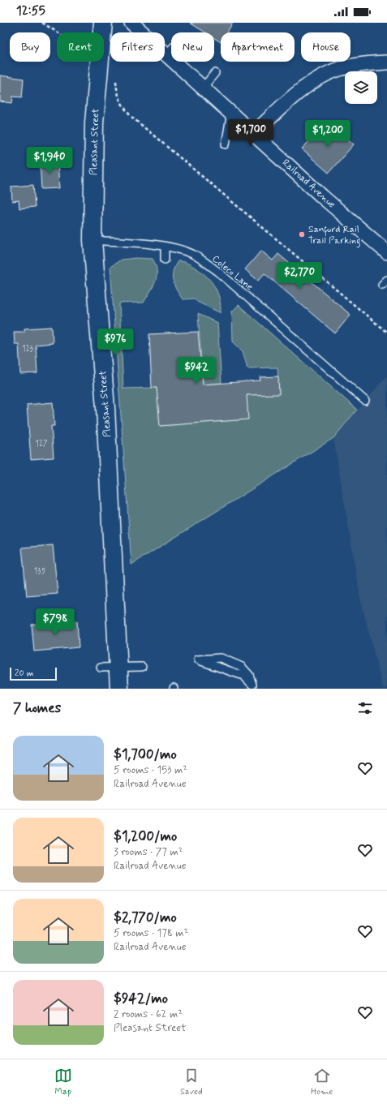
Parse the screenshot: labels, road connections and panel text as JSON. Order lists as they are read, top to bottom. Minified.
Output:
{"streets":{"main road":["Pleasant Street"],"street":["Railroad Avenue"],"lane":["Coleco Lane"]},"crossings":[["Pleasant Street","Coleco Lane"]],"places":["Sanford Rail Trail Parking"],"house_numbers":["123","127","135"],"scale_bar":"20 m","page":{"status":"12:55","chip":["Buy","Rent","Filters","New","Apartment","House"],"price":["$1,700","$1,200","$1,940","$2,770","$976","$942","$798"],"scale":"20 m","heading":"7 homes","list":[{"name":"$1,700/mo","note":"5 rooms · 153 m² · Railroad Avenue"},{"name":"$1,200/mo","note":"3 rooms · 77 m² · Railroad Avenue"},{"name":"$2,770/mo","note":"5 rooms · 178 m² · Railroad Avenue"},{"name":"$942/mo","note":"2 rooms · 62 m² · Pleasant Street"}],"tabs":["Map","Saved","Home"]}}
